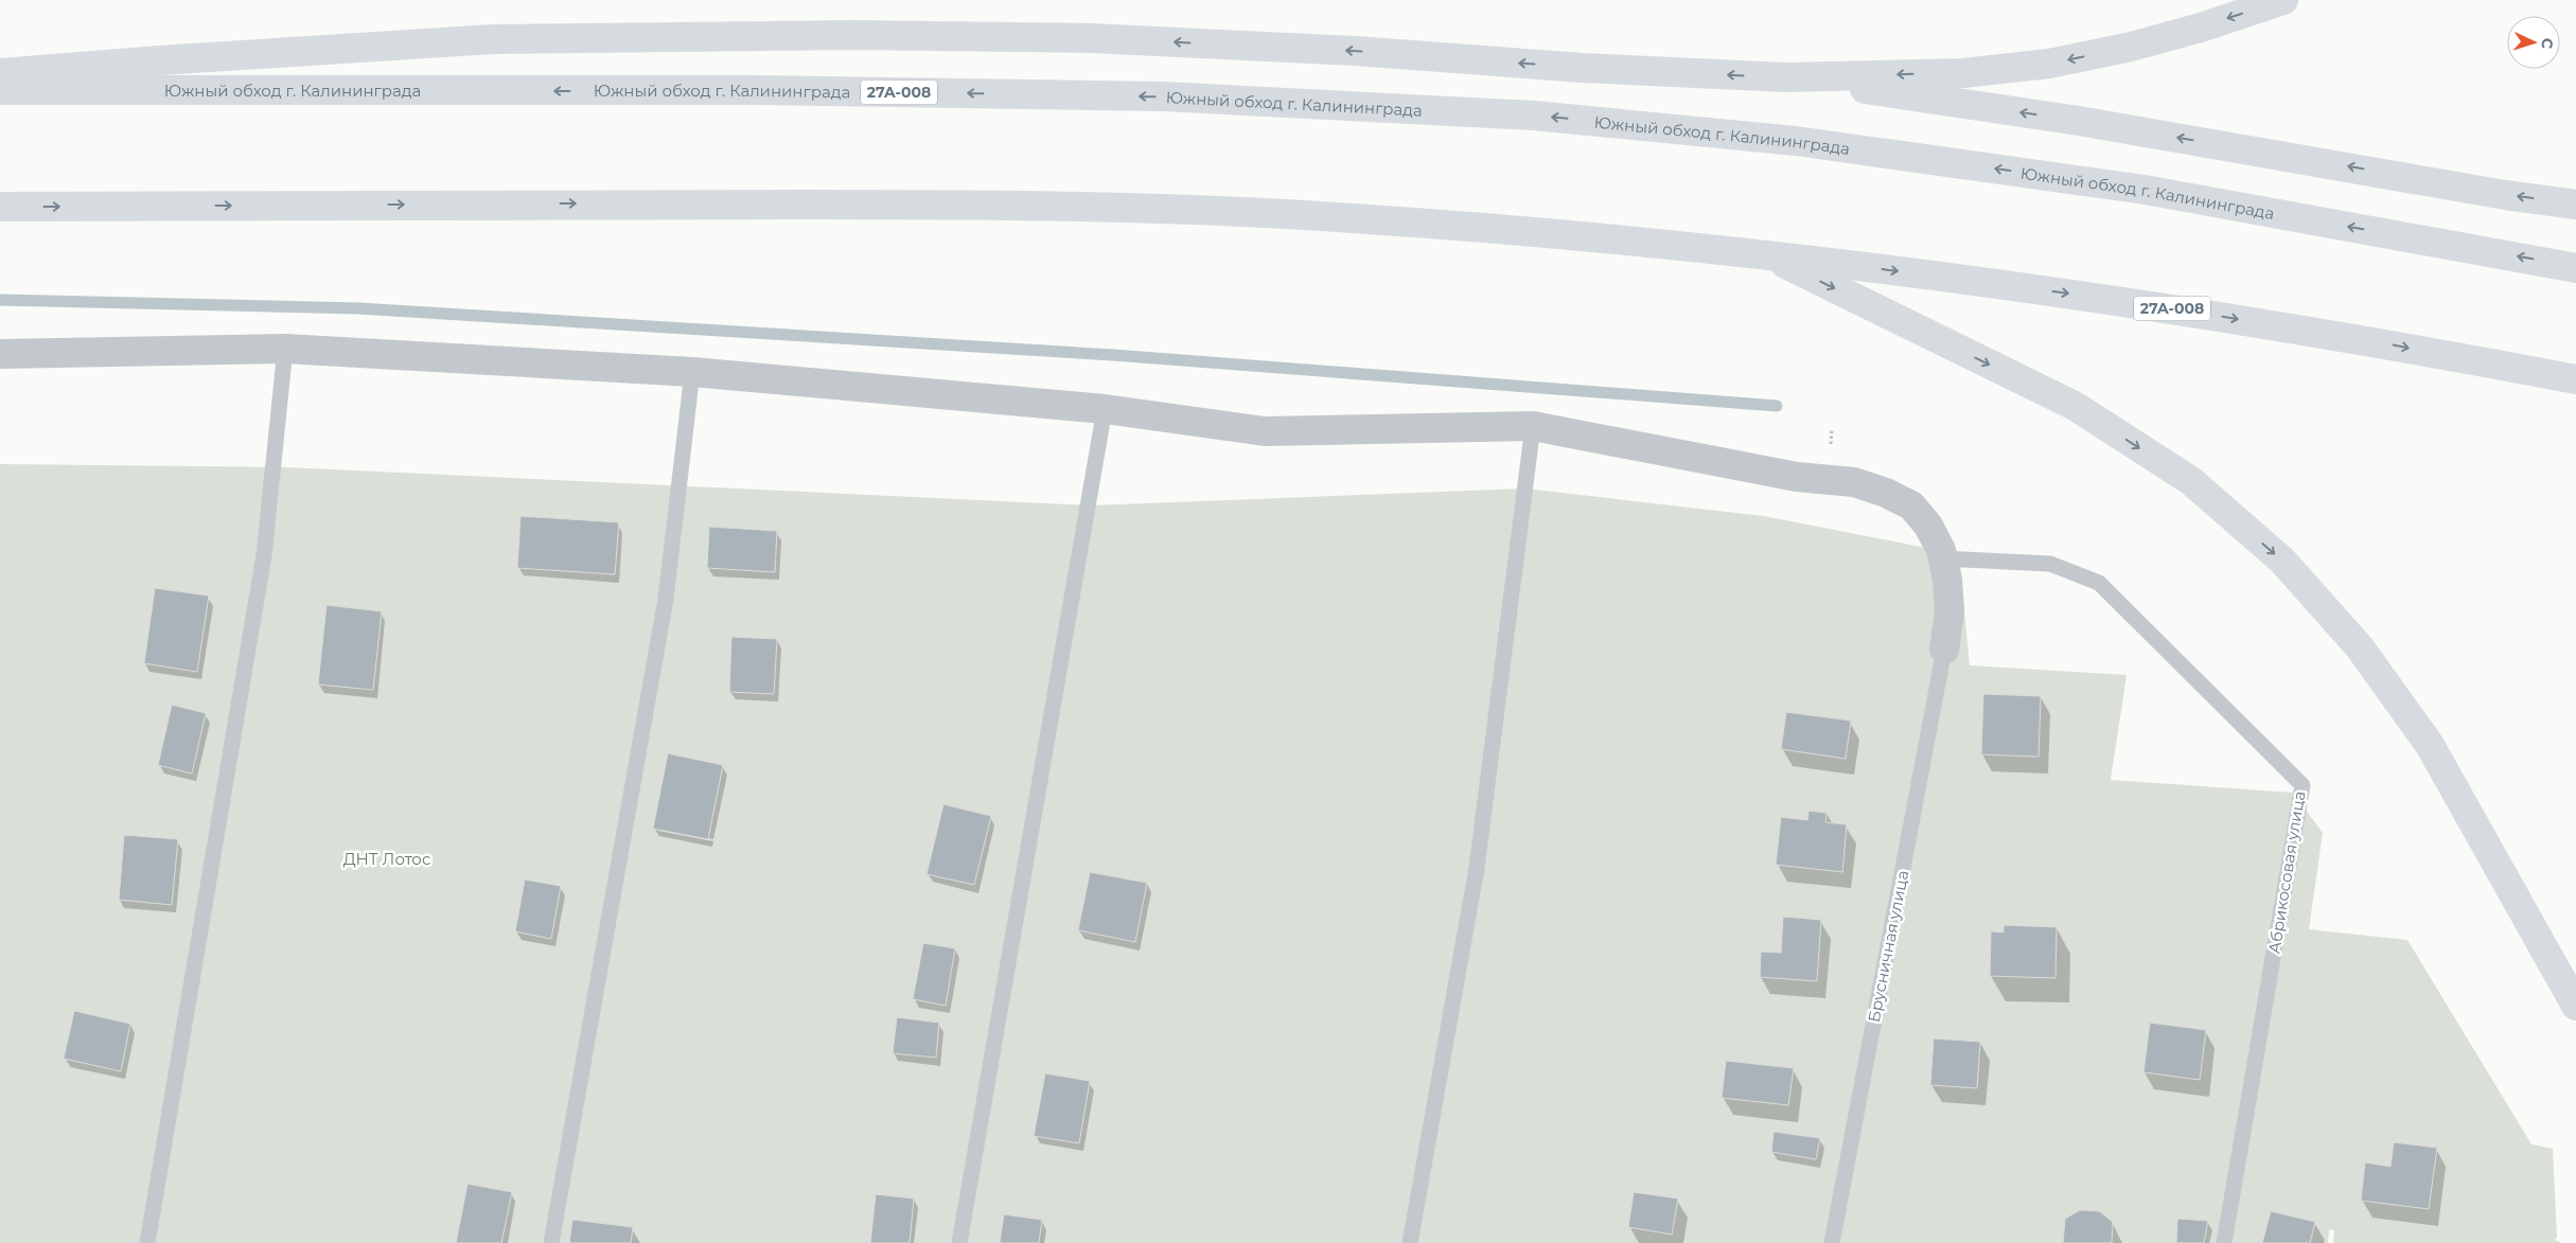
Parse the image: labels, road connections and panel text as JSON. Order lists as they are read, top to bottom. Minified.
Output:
{"streets":{"highway":["Южный обход г. Калининграда","27А-008"],"lane":["Абрикосовая улица","Брусничная улица"]},"parks":["ДНТ Лотос"],"north":"right"}
